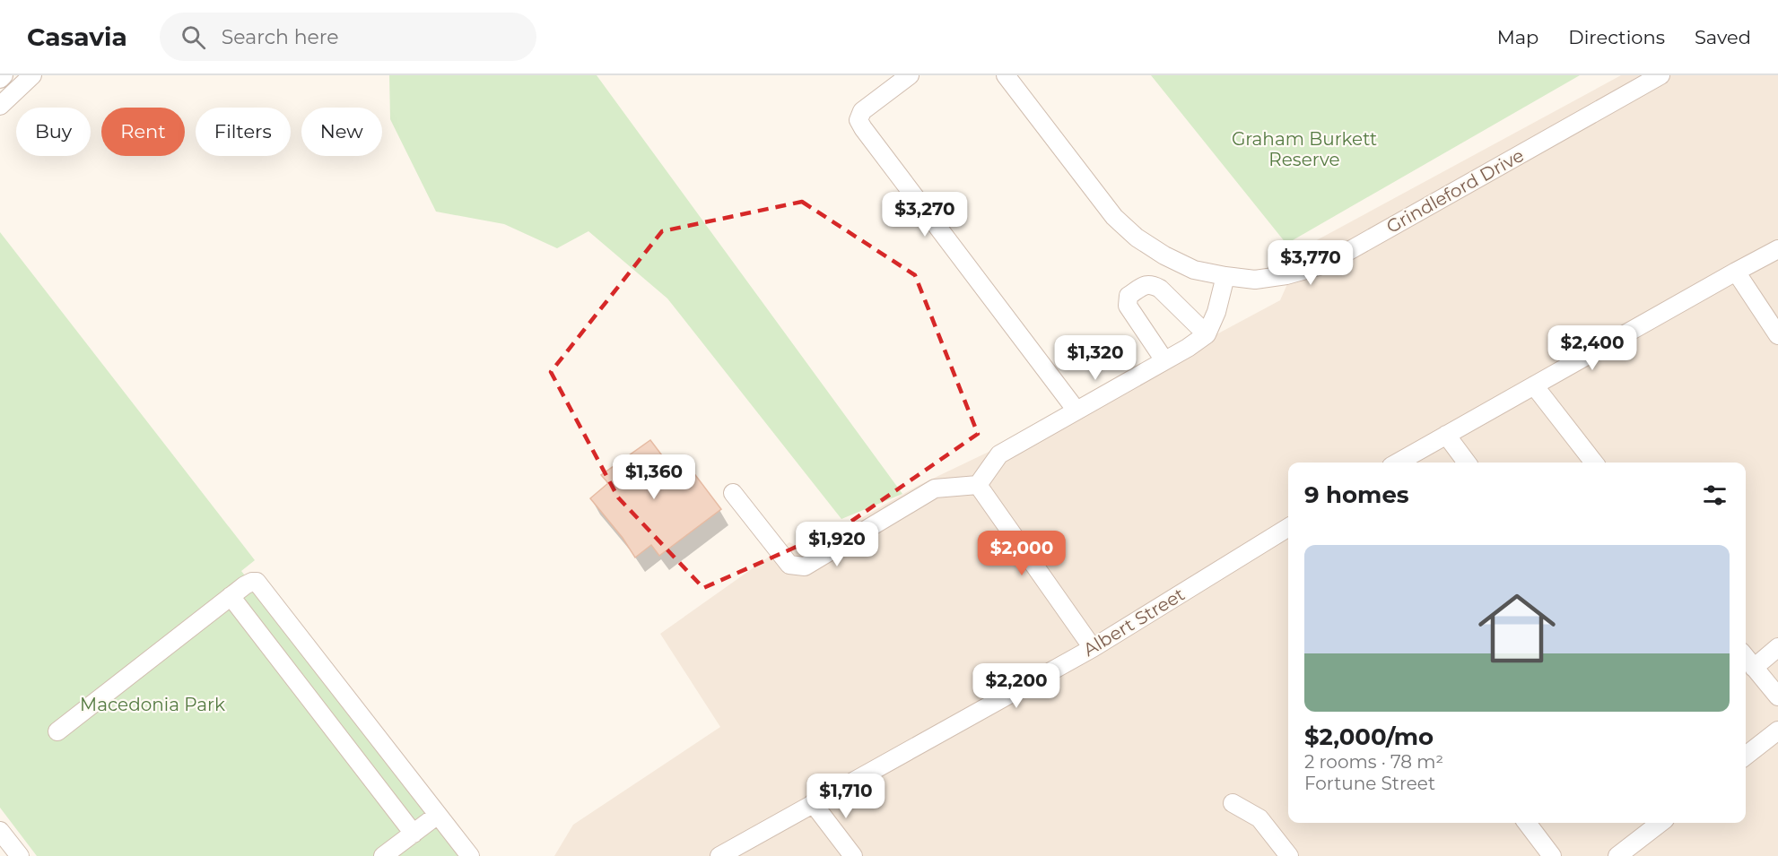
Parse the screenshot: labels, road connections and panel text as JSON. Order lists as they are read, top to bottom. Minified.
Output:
{"streets":{"street":["Grindleford Drive","Albert Street"]},"parks":["Graham Burkett Reserve","Macedonia Park"],"page":{"header":"Casavia","search":"Search here","nav":["Map","Directions","Saved"],"chip":["Buy","Rent","Filters","New"],"price":["$3,270","$3,770","$2,400","$1,320","$1,360","$1,920","$2,000","$2,200","$1,710"],"heading":"9 homes","list":[{"name":"$2,000/mo","note":"2 rooms · 78 m² · Fortune Street"}]}}
